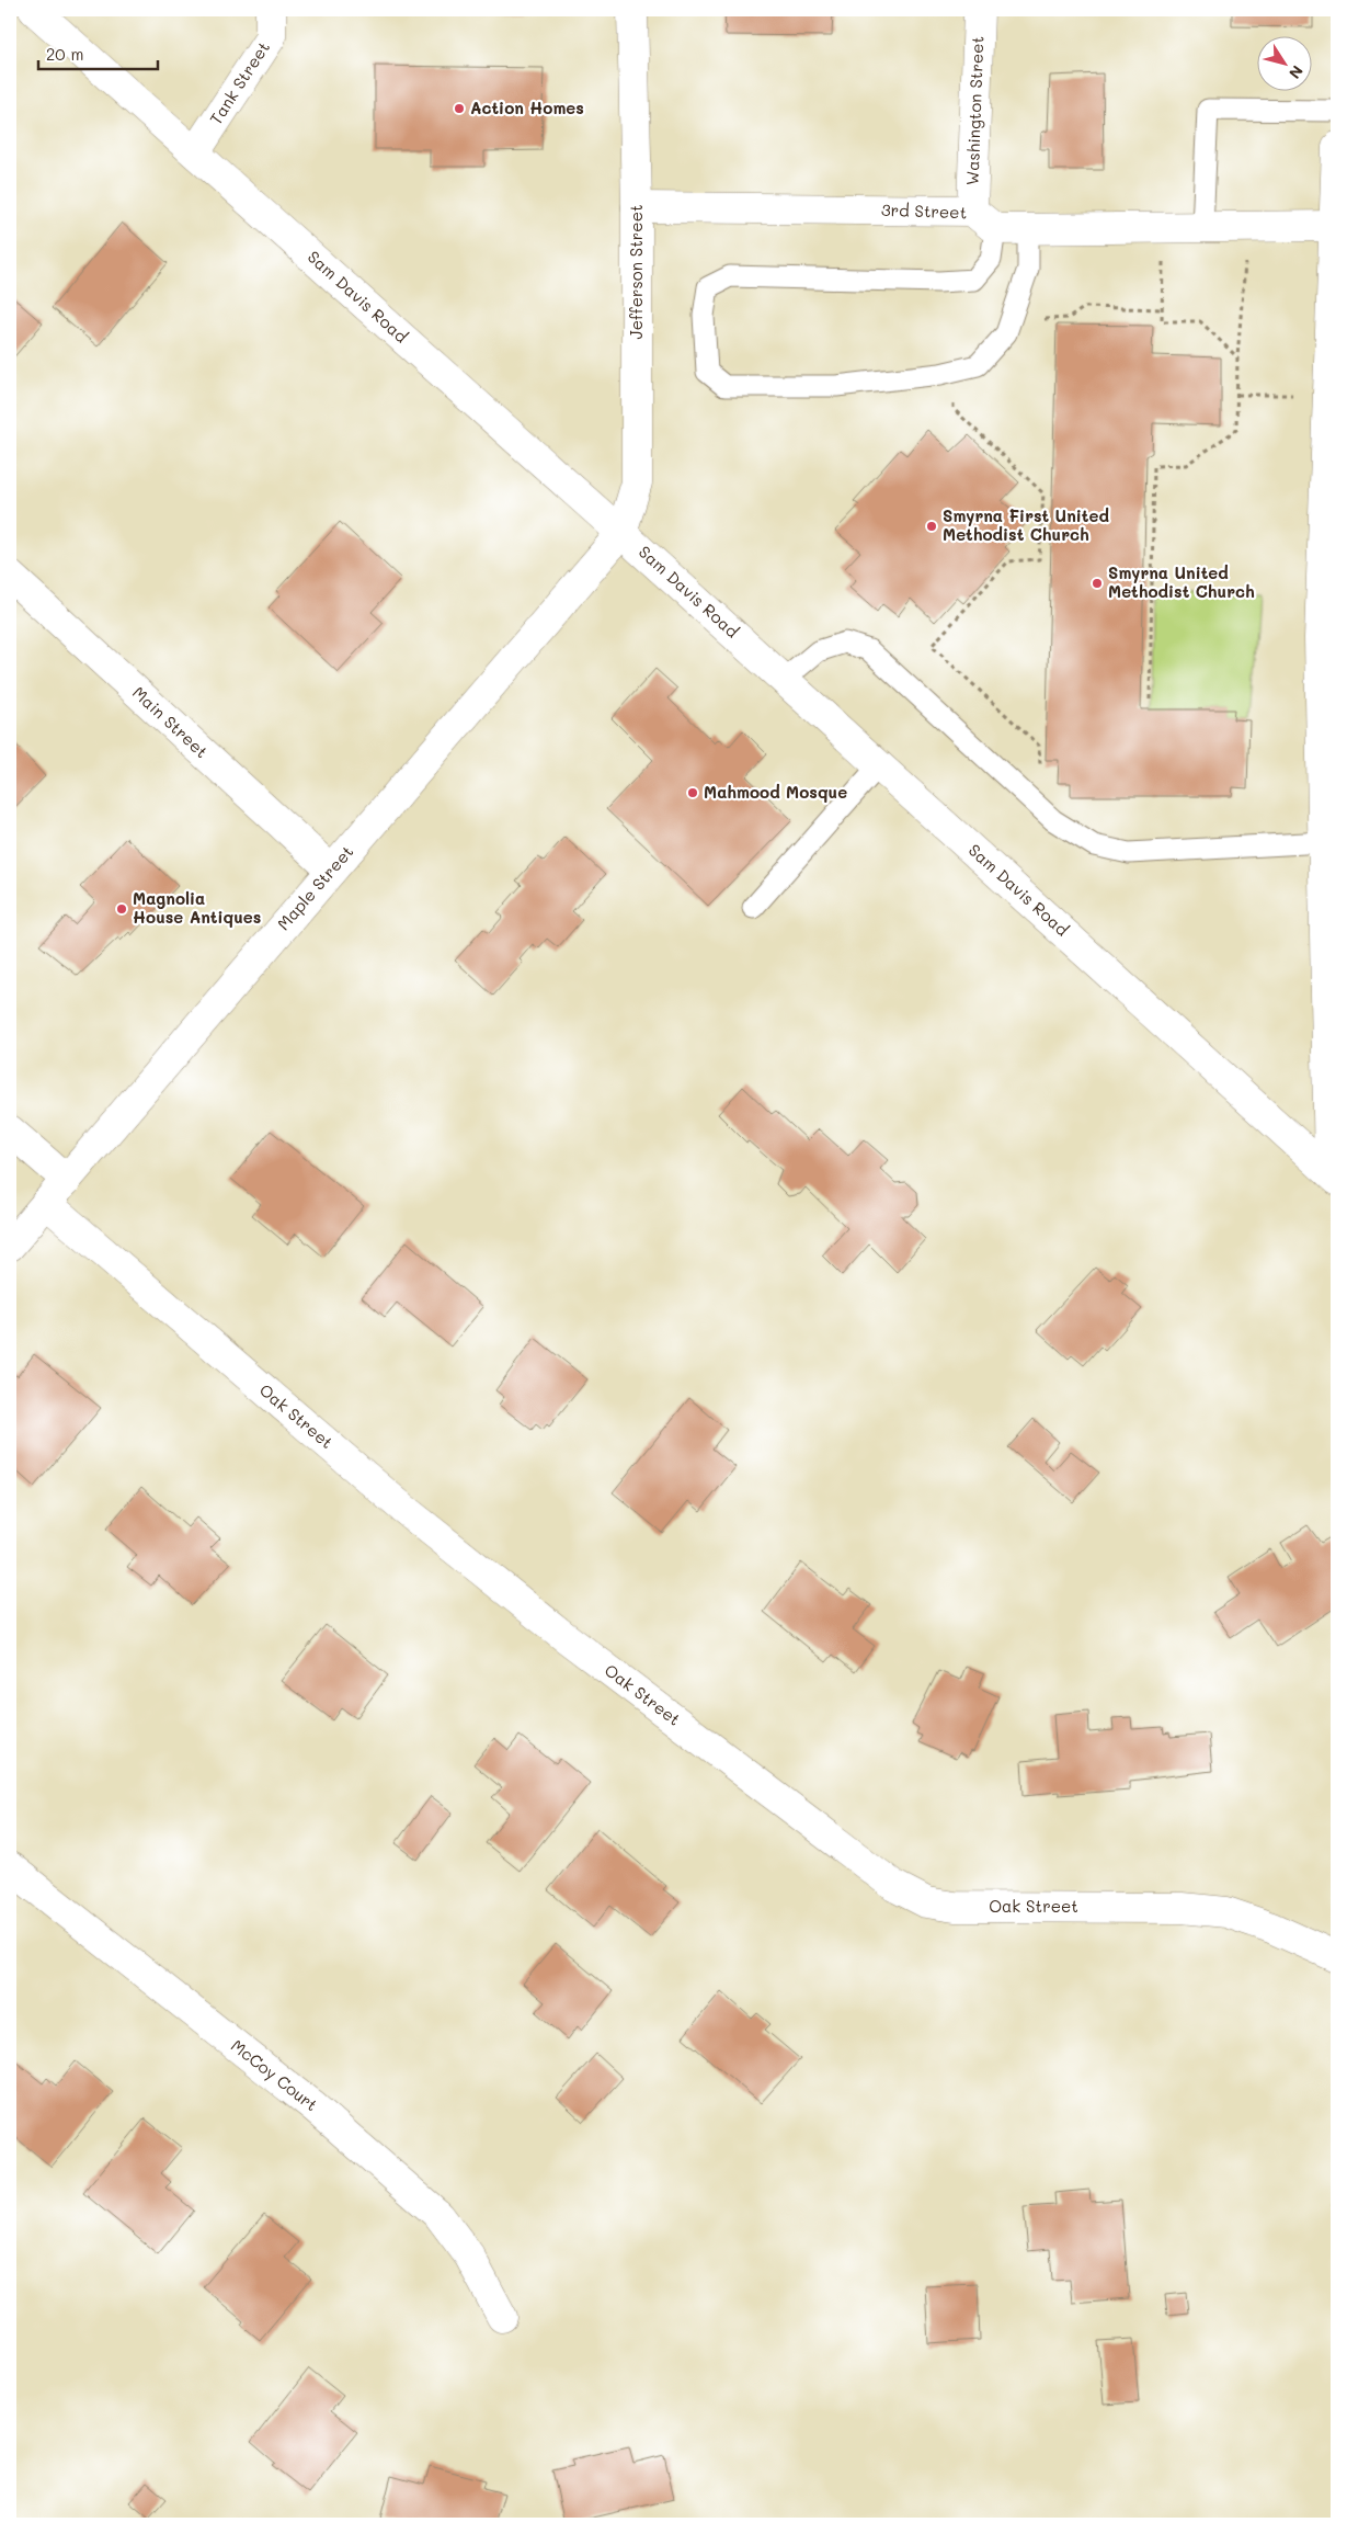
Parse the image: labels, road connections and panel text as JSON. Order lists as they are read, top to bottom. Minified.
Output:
{"streets":{"street":["Tank Street","Washington Street","3rd Street","Jefferson Street","Sam Davis Road","Main Street","Maple Street","Oak Street","McCoy Court"]},"crossings":[["Tank Street","Sam Davis Road"],["Washington Street","3rd Street"],["3rd Street","Jefferson Street"],["Jefferson Street","Sam Davis Road"],["Jefferson Street","Maple Street"],["Sam Davis Road","Maple Street"],["Main Street","Maple Street"],["Maple Street","Oak Street"]],"places":["Action Homes","Smyrna First United Methodist Church","Smyrna United Methodist Church","Mahmood Mosque","Magnolia House Antiques"],"scale_bar":"20 m","north":"bottom right"}
